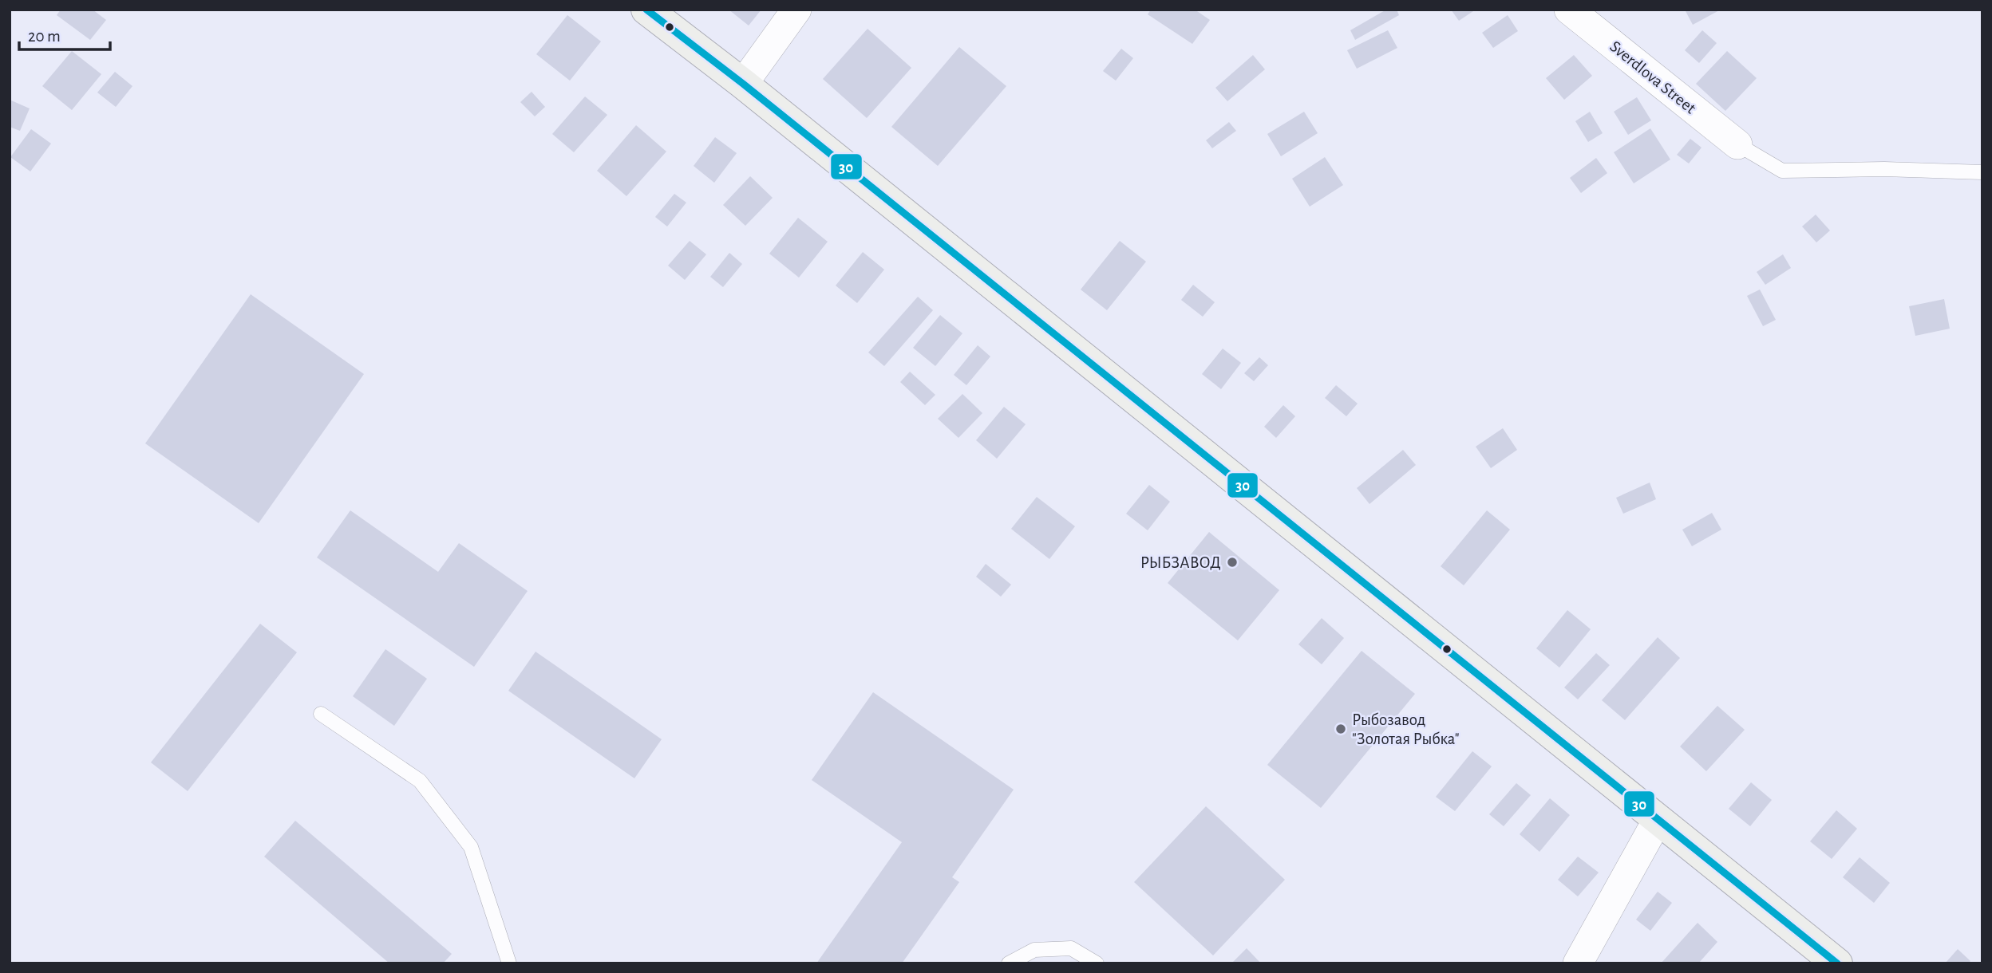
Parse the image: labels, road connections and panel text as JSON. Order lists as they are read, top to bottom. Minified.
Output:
{"streets":{"street":["Sverdlova Street"]},"places":["РЫБЗАВОД","Рыбозавод \"Золотая Рыбка\""],"lines":["transit line 30"],"scale_bar":"20 m"}
